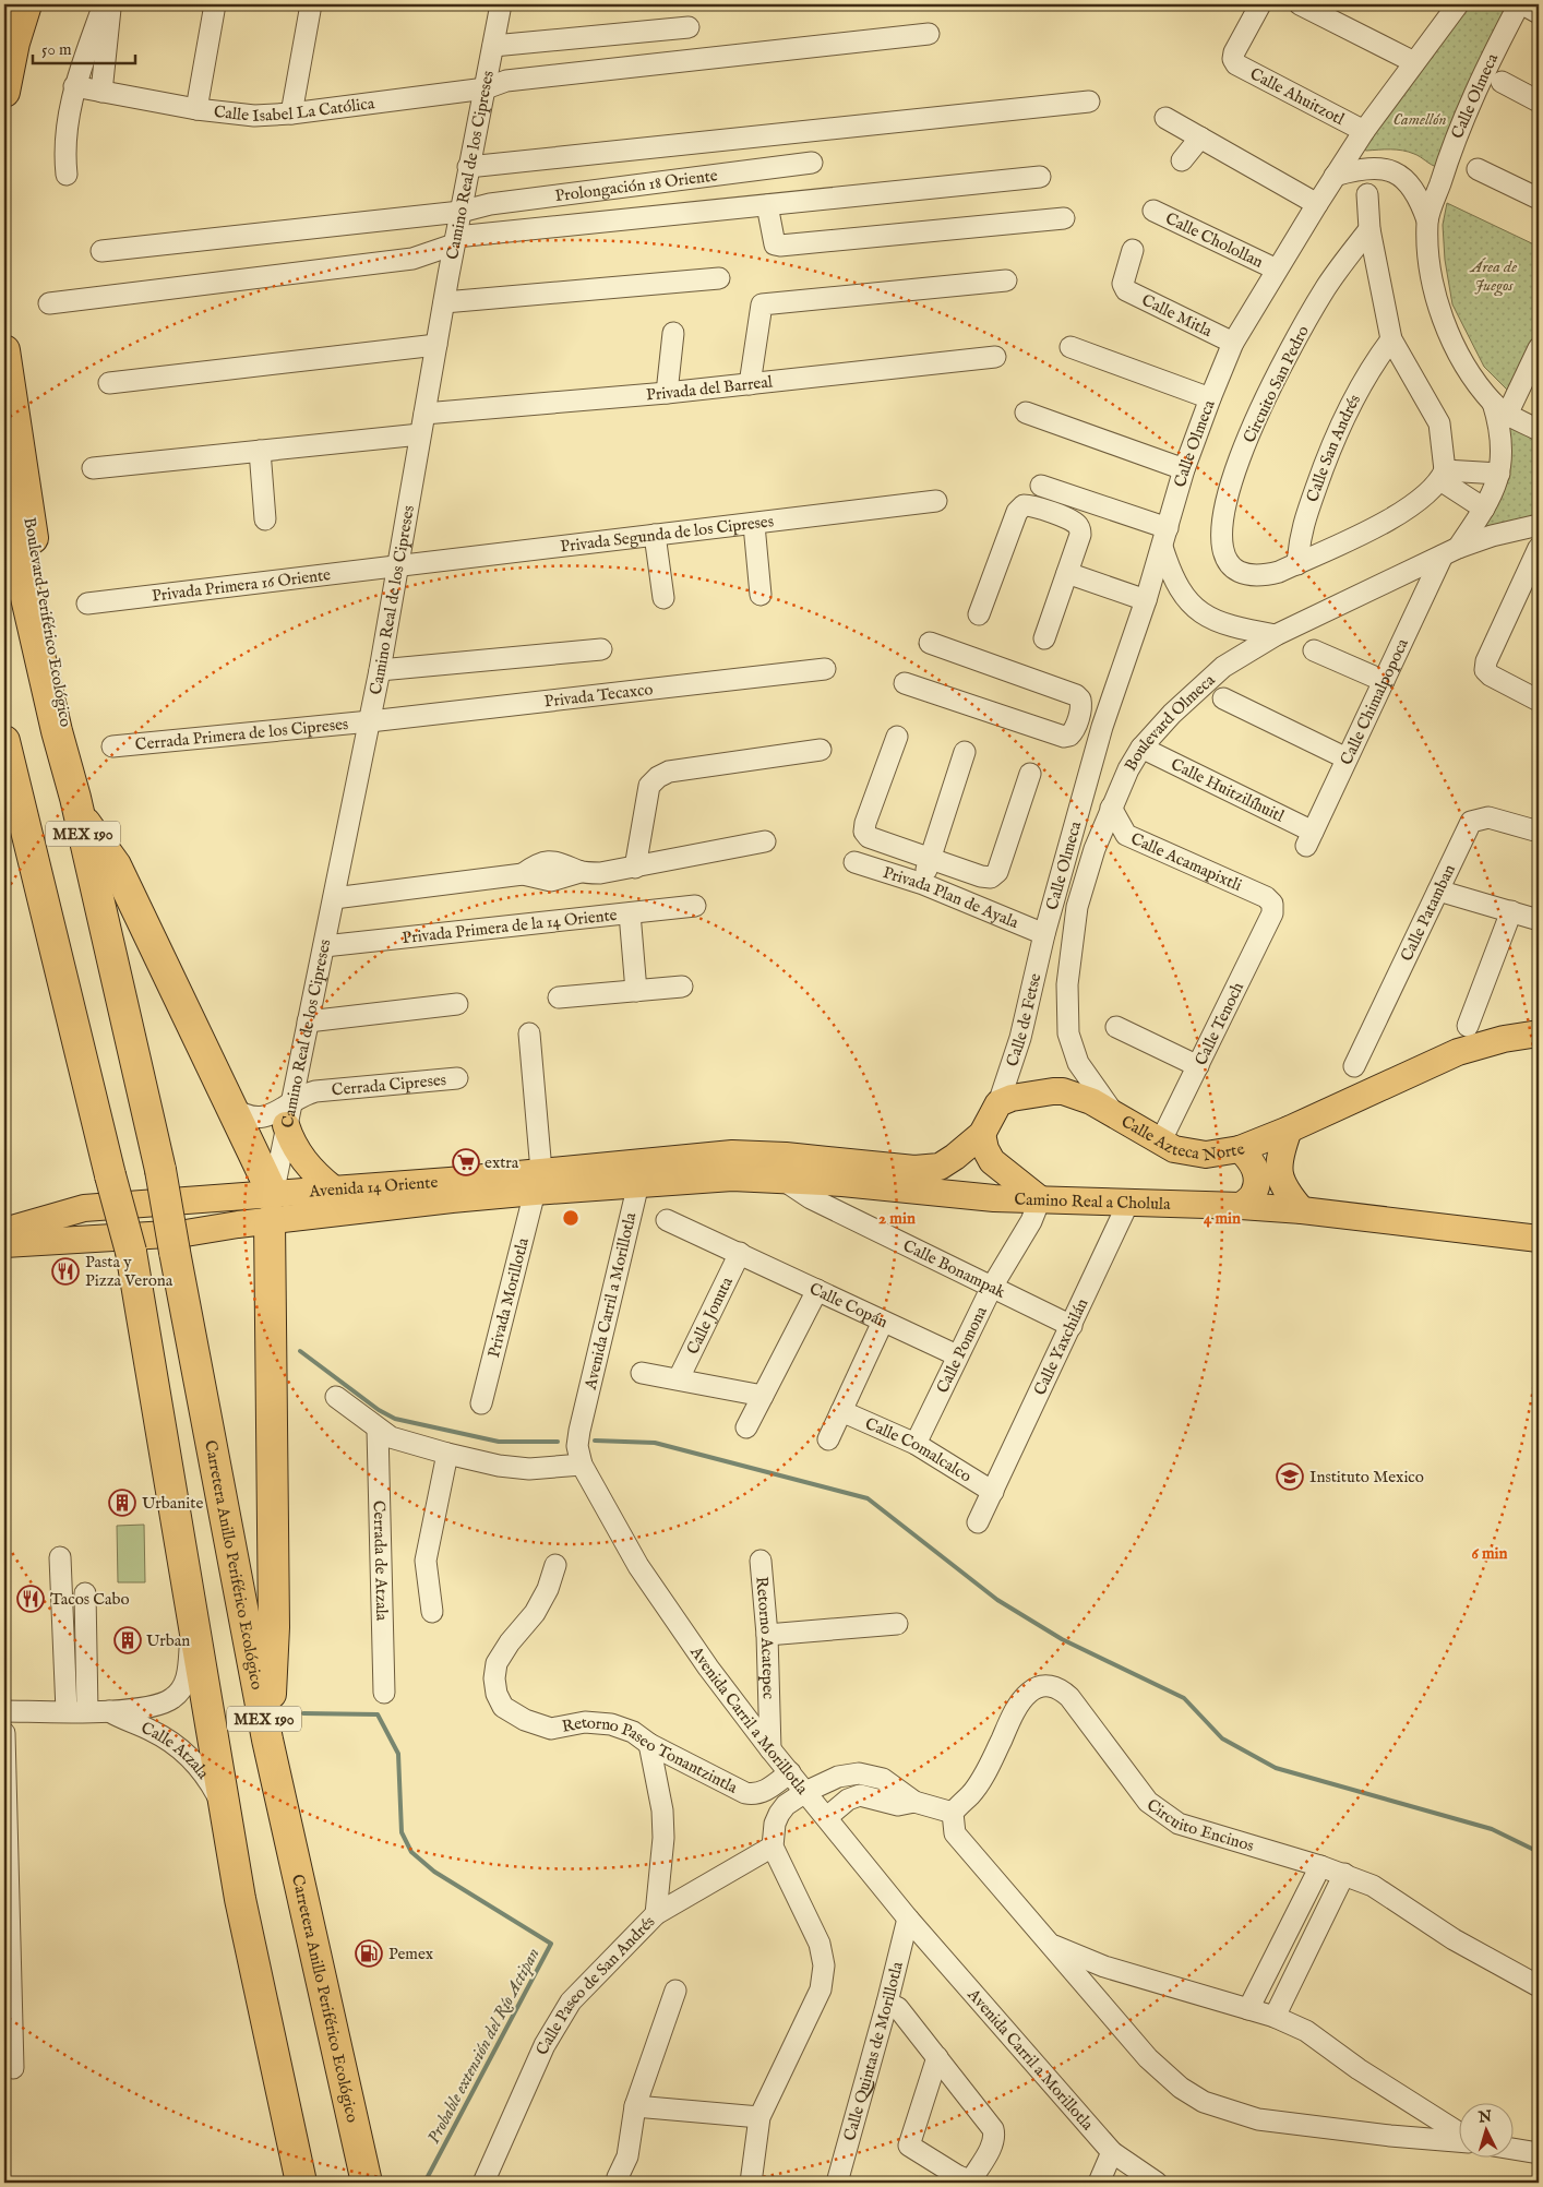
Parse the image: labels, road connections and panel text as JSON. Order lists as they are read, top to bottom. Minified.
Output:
{"streets":{"highway":["Boulevard Periférico Ecológico","MEX 190","Carretera Anillo Periférico Ecológico"],"main road":["Calle Azteca Norte","Avenida 14 Oriente","Camino Real a Cholula"],"street":["Calle Ahuitzotl","Calle Olmeca","Calle Isabel La Católica","Camino Real de los Cipreses","Prolongación 18 Oriente","Calle Cholollan","Calle Mitla","Circuito San Pedro","Privada del Barreal","Calle San Andrés","Privada Segunda de los Cipreses","Privada Primera 16 Oriente","Privada Tecaxco","Calle Chimalpopoca","Boulevard Olmeca","Cerrada Primera de los Cipreses","Calle Huitzilíhuitl","Calle Acamapixtli","Privada Plan de Ayala","Calle Patamban","Privada Primera de la 14 Oriente","Calle de Fetse","Calle Tenoch","Cerrada Cipreses","Calle Bonampak","Privada Morillotla","Avenida Carril a Morillotla","Calle Copán","Calle Jonuta","Calle Yaxchilán","Calle Pomona","Calle Comalcalco","Cerrada de Atzala","Retorno Acatepec","Calle Atzala","Retorno Paseo Tonantzintla","Circuito Encinos","Calle Paseo de San Andrés","Calle Quintas de Morillotla"]},"crossings":[["Calle Ahuitzotl","Calle Olmeca"],["Calle Olmeca","Calle Cholollan"],["Calle Olmeca","Calle Mitla"],["Calle Olmeca","Calle Chimalpopoca"],["Calle Olmeca","Privada Plan de Ayala"],["Calle Olmeca","Calle de Fetse"],["Calle Isabel La Católica","Camino Real de los Cipreses"],["Camino Real de los Cipreses","Prolongación 18 Oriente"],["Camino Real de los Cipreses","Privada del Barreal"],["Camino Real de los Cipreses","Privada Segunda de los Cipreses"],["Camino Real de los Cipreses","Privada Primera 16 Oriente"],["Camino Real de los Cipreses","Privada Tecaxco"],["Camino Real de los Cipreses","Cerrada Primera de los Cipreses"],["Camino Real de los Cipreses","Privada Primera de la 14 Oriente"],["Camino Real de los Cipreses","Cerrada Cipreses"],["Camino Real de los Cipreses","Avenida 14 Oriente"],["Circuito San Pedro","Calle San Andrés"],["Privada Segunda de los Cipreses","Privada Primera 16 Oriente"],["Boulevard Periférico Ecológico","Carretera Anillo Periférico Ecológico"],["Privada Tecaxco","Cerrada Primera de los Cipreses"],["Calle Chimalpopoca","Boulevard Olmeca"],["Calle Chimalpopoca","Calle Huitzilíhuitl"],["Boulevard Olmeca","Calle Huitzilíhuitl"],["Boulevard Olmeca","Calle Acamapixtli"],["Boulevard Olmeca","Calle Azteca Norte"],["MEX 190","Calle Atzala"],["Calle Acamapixtli","Calle Tenoch"],["Privada Plan de Ayala","Calle de Fetse"],["Calle de Fetse","Calle Azteca Norte"],["Calle Tenoch","Calle Azteca Norte"],["Avenida 14 Oriente","Camino Real a Cholula"],["Avenida 14 Oriente","Calle Bonampak"],["Avenida 14 Oriente","Privada Morillotla"],["Avenida 14 Oriente","Avenida Carril a Morillotla"],["Camino Real a Cholula","Calle Yaxchilán"],["Camino Real a Cholula","Calle Pomona"],["Calle Bonampak","Calle Yaxchilán"],["Calle Bonampak","Calle Pomona"],["Avenida Carril a Morillotla","Retorno Acatepec"],["Avenida Carril a Morillotla","Retorno Paseo Tonantzintla"],["Avenida Carril a Morillotla","Calle Quintas de Morillotla"],["Calle Copán","Calle Jonuta"],["Calle Copán","Calle Pomona"],["Calle Yaxchilán","Calle Comalcalco"],["Calle Pomona","Calle Comalcalco"]],"water":["Probable extensión del Río Actipan"],"parks":["Camellón","Área de Juegos"],"places":{"supermarket":["extra"],"restaurant":["Pasta y Pizza Verona","Tacos Cabo"],"school or university":["Instituto Mexico"],"building":["Urbanite","Urban"],"fuel station":["Pemex"]},"scale_bar":"50 m","north":"top","rings":["2 min","4 min","6 min"]}
